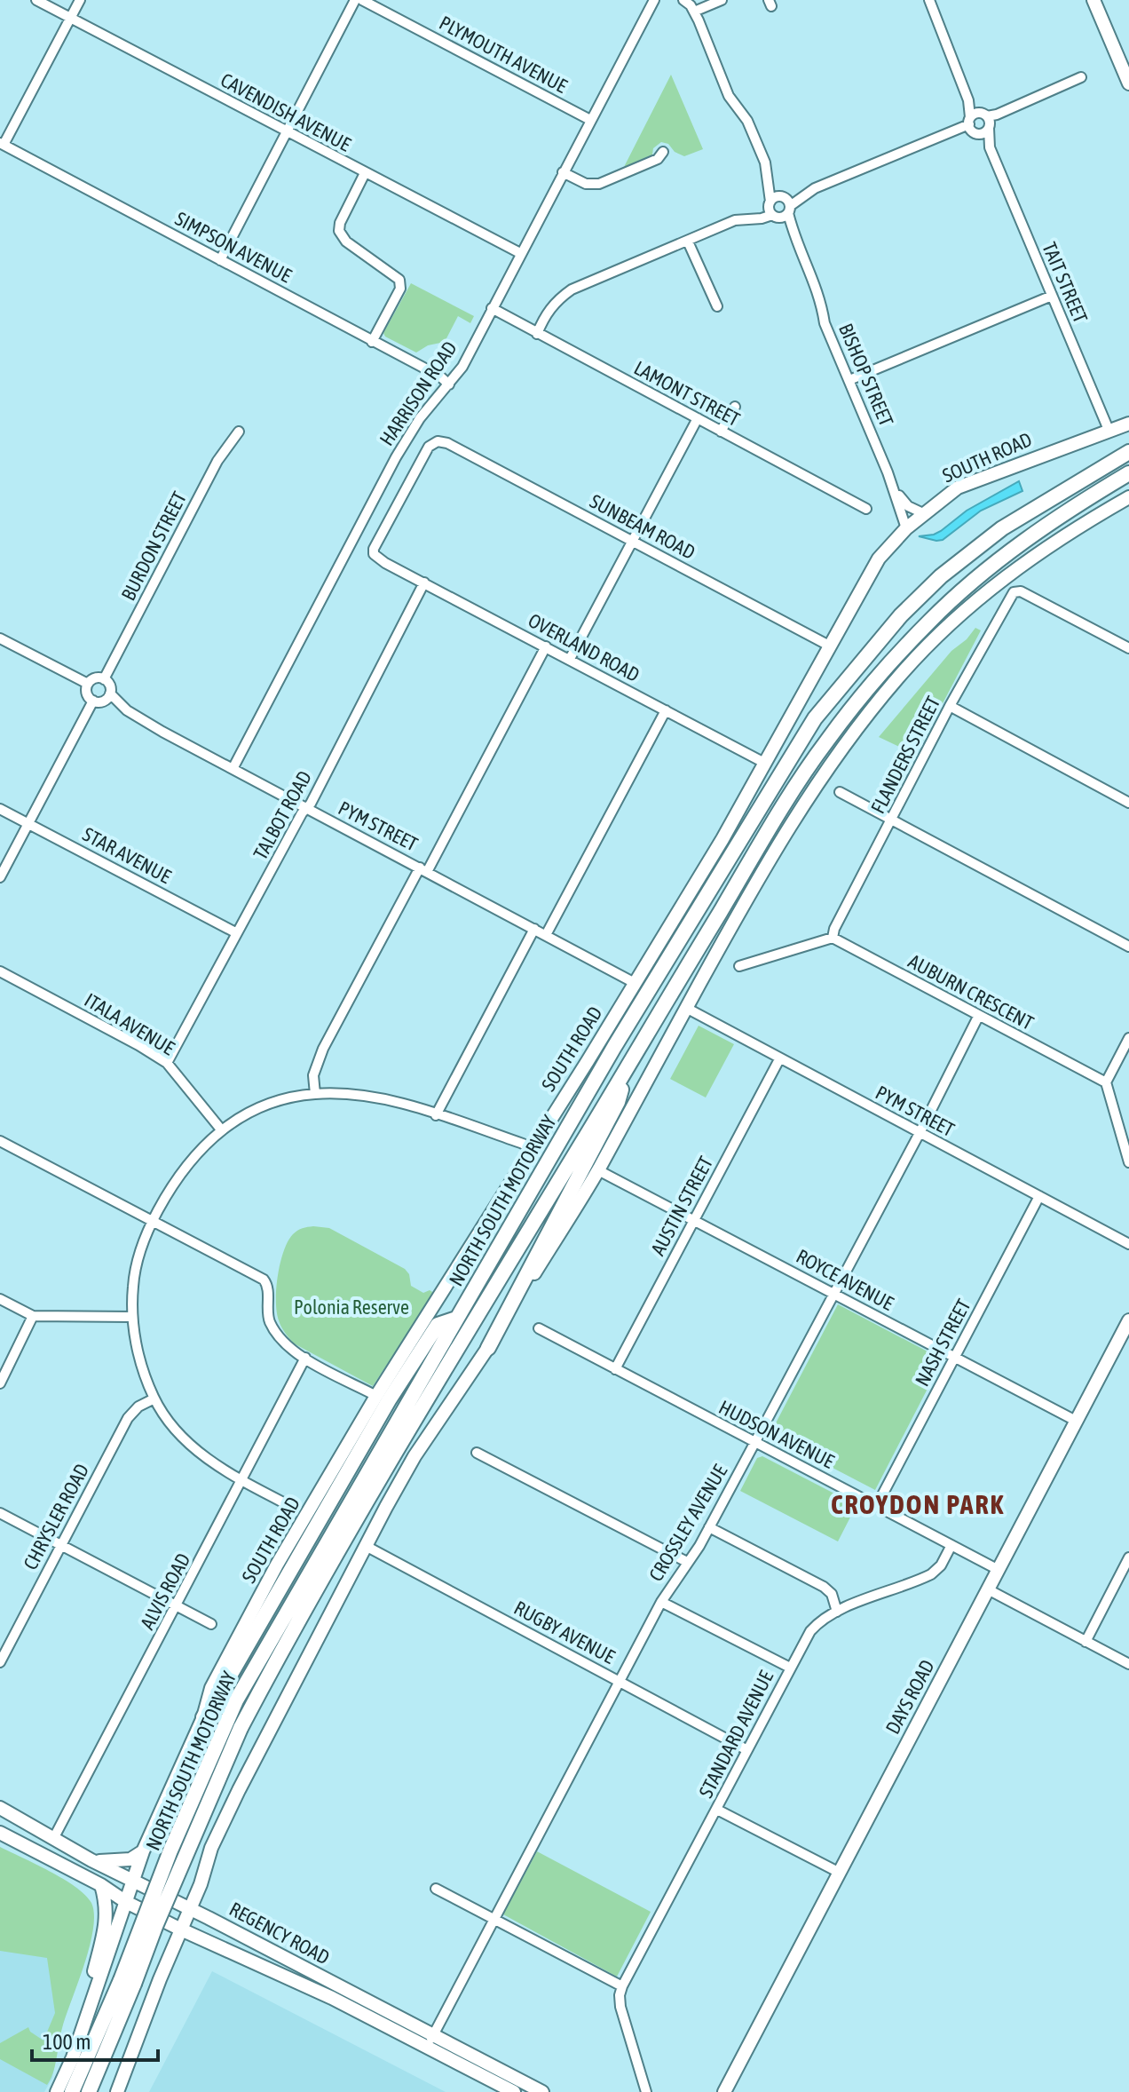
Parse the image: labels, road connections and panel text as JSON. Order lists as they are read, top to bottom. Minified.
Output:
{"streets":{"highway":["NORTH SOUTH MOTORWAY"],"main road":["SOUTH ROAD","DAYS ROAD","REGENCY ROAD"],"street":["PLYMOUTH AVENUE","CAVENDISH AVENUE","SIMPSON AVENUE","TAIT STREET","BISHOP STREET","HARRISON ROAD","LAMONT STREET","SUNBEAM ROAD","BURDON STREET","OVERLAND ROAD","FLANDERS STREET","TALBOT ROAD","PYM STREET","STAR AVENUE","AUBURN CRESCENT","ITALA AVENUE","AUSTIN STREET","ROYCE AVENUE","NASH STREET","HUDSON AVENUE","CHRYSLER ROAD","CROSSLEY AVENUE","ALVIS ROAD","RUGBY AVENUE","STANDARD AVENUE"]},"crossings":[["PLYMOUTH AVENUE","HARRISON ROAD"],["CAVENDISH AVENUE","HARRISON ROAD"],["SIMPSON AVENUE","HARRISON ROAD"],["TAIT STREET","SOUTH ROAD"],["BISHOP STREET","SOUTH ROAD"],["HARRISON ROAD","LAMONT STREET"],["HARRISON ROAD","PYM STREET"],["SOUTH ROAD","SUNBEAM ROAD"],["SOUTH ROAD","OVERLAND ROAD"],["SOUTH ROAD","PYM STREET"],["SOUTH ROAD","REGENCY ROAD"],["SUNBEAM ROAD","OVERLAND ROAD"],["BURDON STREET","PYM STREET"],["OVERLAND ROAD","TALBOT ROAD"],["FLANDERS STREET","AUBURN CRESCENT"],["TALBOT ROAD","PYM STREET"],["TALBOT ROAD","STAR AVENUE"],["TALBOT ROAD","ITALA AVENUE"],["PYM STREET","AUSTIN STREET"],["PYM STREET","NASH STREET"],["PYM STREET","CROSSLEY AVENUE"],["AUBURN CRESCENT","CROSSLEY AVENUE"],["AUSTIN STREET","ROYCE AVENUE"],["AUSTIN STREET","HUDSON AVENUE"],["ROYCE AVENUE","NASH STREET"],["ROYCE AVENUE","CROSSLEY AVENUE"],["ROYCE AVENUE","DAYS ROAD"],["NASH STREET","HUDSON AVENUE"],["HUDSON AVENUE","CROSSLEY AVENUE"],["HUDSON AVENUE","DAYS ROAD"],["HUDSON AVENUE","STANDARD AVENUE"],["CROSSLEY AVENUE","RUGBY AVENUE"],["CROSSLEY AVENUE","REGENCY ROAD"],["ALVIS ROAD","REGENCY ROAD"],["RUGBY AVENUE","STANDARD AVENUE"]],"districts":["CROYDON PARK"],"parks":["Polonia Reserve"],"scale_bar":"100 m"}
